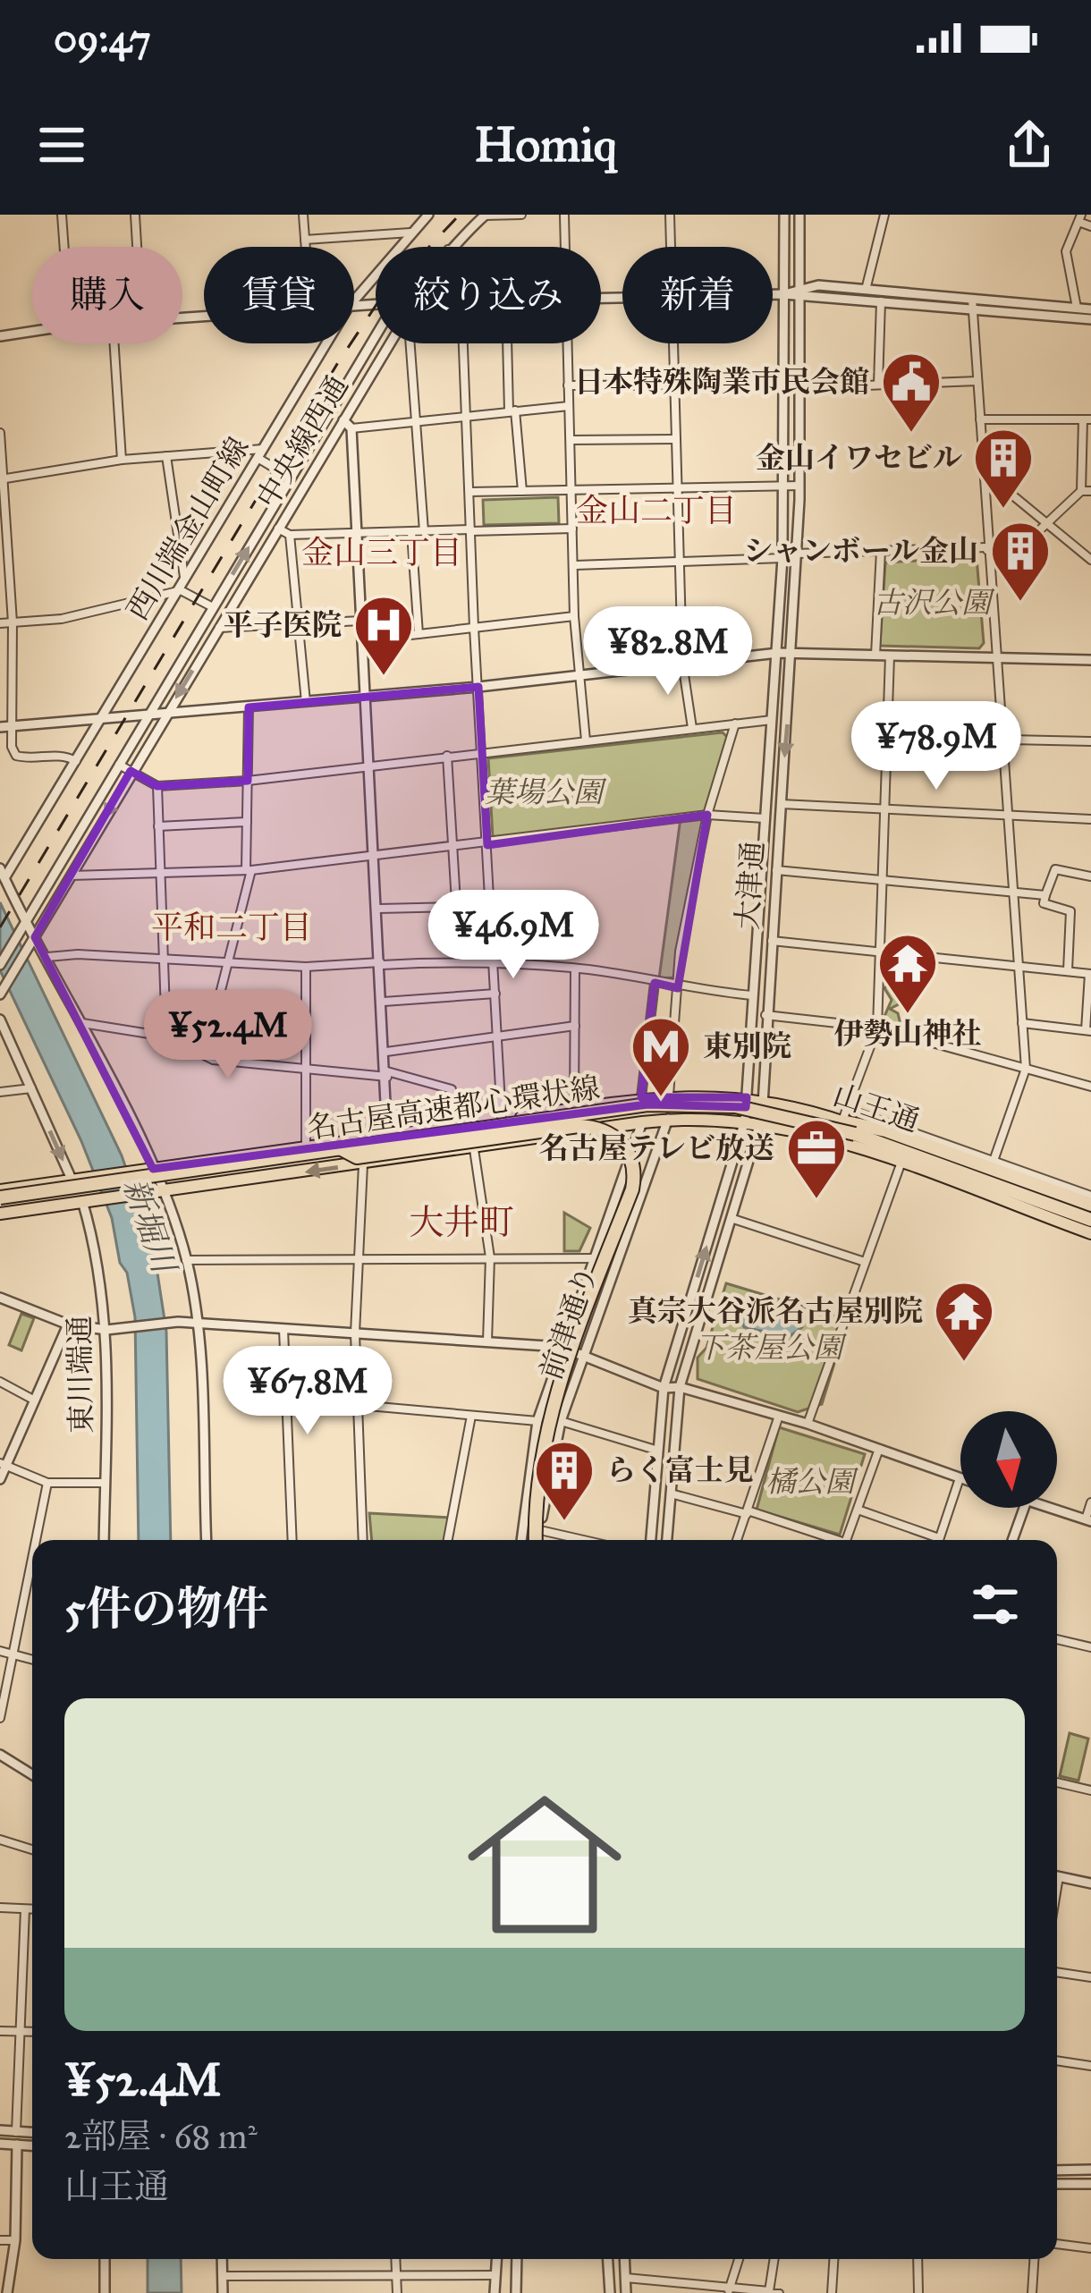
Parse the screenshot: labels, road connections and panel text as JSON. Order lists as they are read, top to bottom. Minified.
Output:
{"streets":{"highway":["名古屋高速都心環状線"],"main road":["山王通"],"street":["中央線西通","西川端金山町線","大津通","前津通り","東川端通"]},"crossings":[["大津通","山王通"],["名古屋高速都心環状線","山王通"],["山王通","前津通り"],["山王通","東川端通"]],"districts":["金山二丁目","金山三丁目","平和二丁目","大井町"],"water":["新堀川"],"parks":["古沢公園","葉場公園","下茶屋公園","橘公園"],"places":{"public building":["日本特殊陶業市民会館"],"building":["金山イワセビル","シャンボール金山","らく富士見"],"hospital":["平子医院"],"temple":["伊勢山神社","真宗大谷派名古屋別院"],"metro station":["東別院"],"office":["名古屋テレビ放送"]},"north":"bottom","page":{"status":"09:47","header":"Homiq","chip":["購入","賃貸","絞り込み","新着"],"price":["¥82.8M","¥78.9M","¥46.9M","¥52.4M","¥67.8M"],"heading":"5件の物件","list":[{"name":"¥52.4M","note":"2部屋 · 68 m² · 山王通"}]}}
